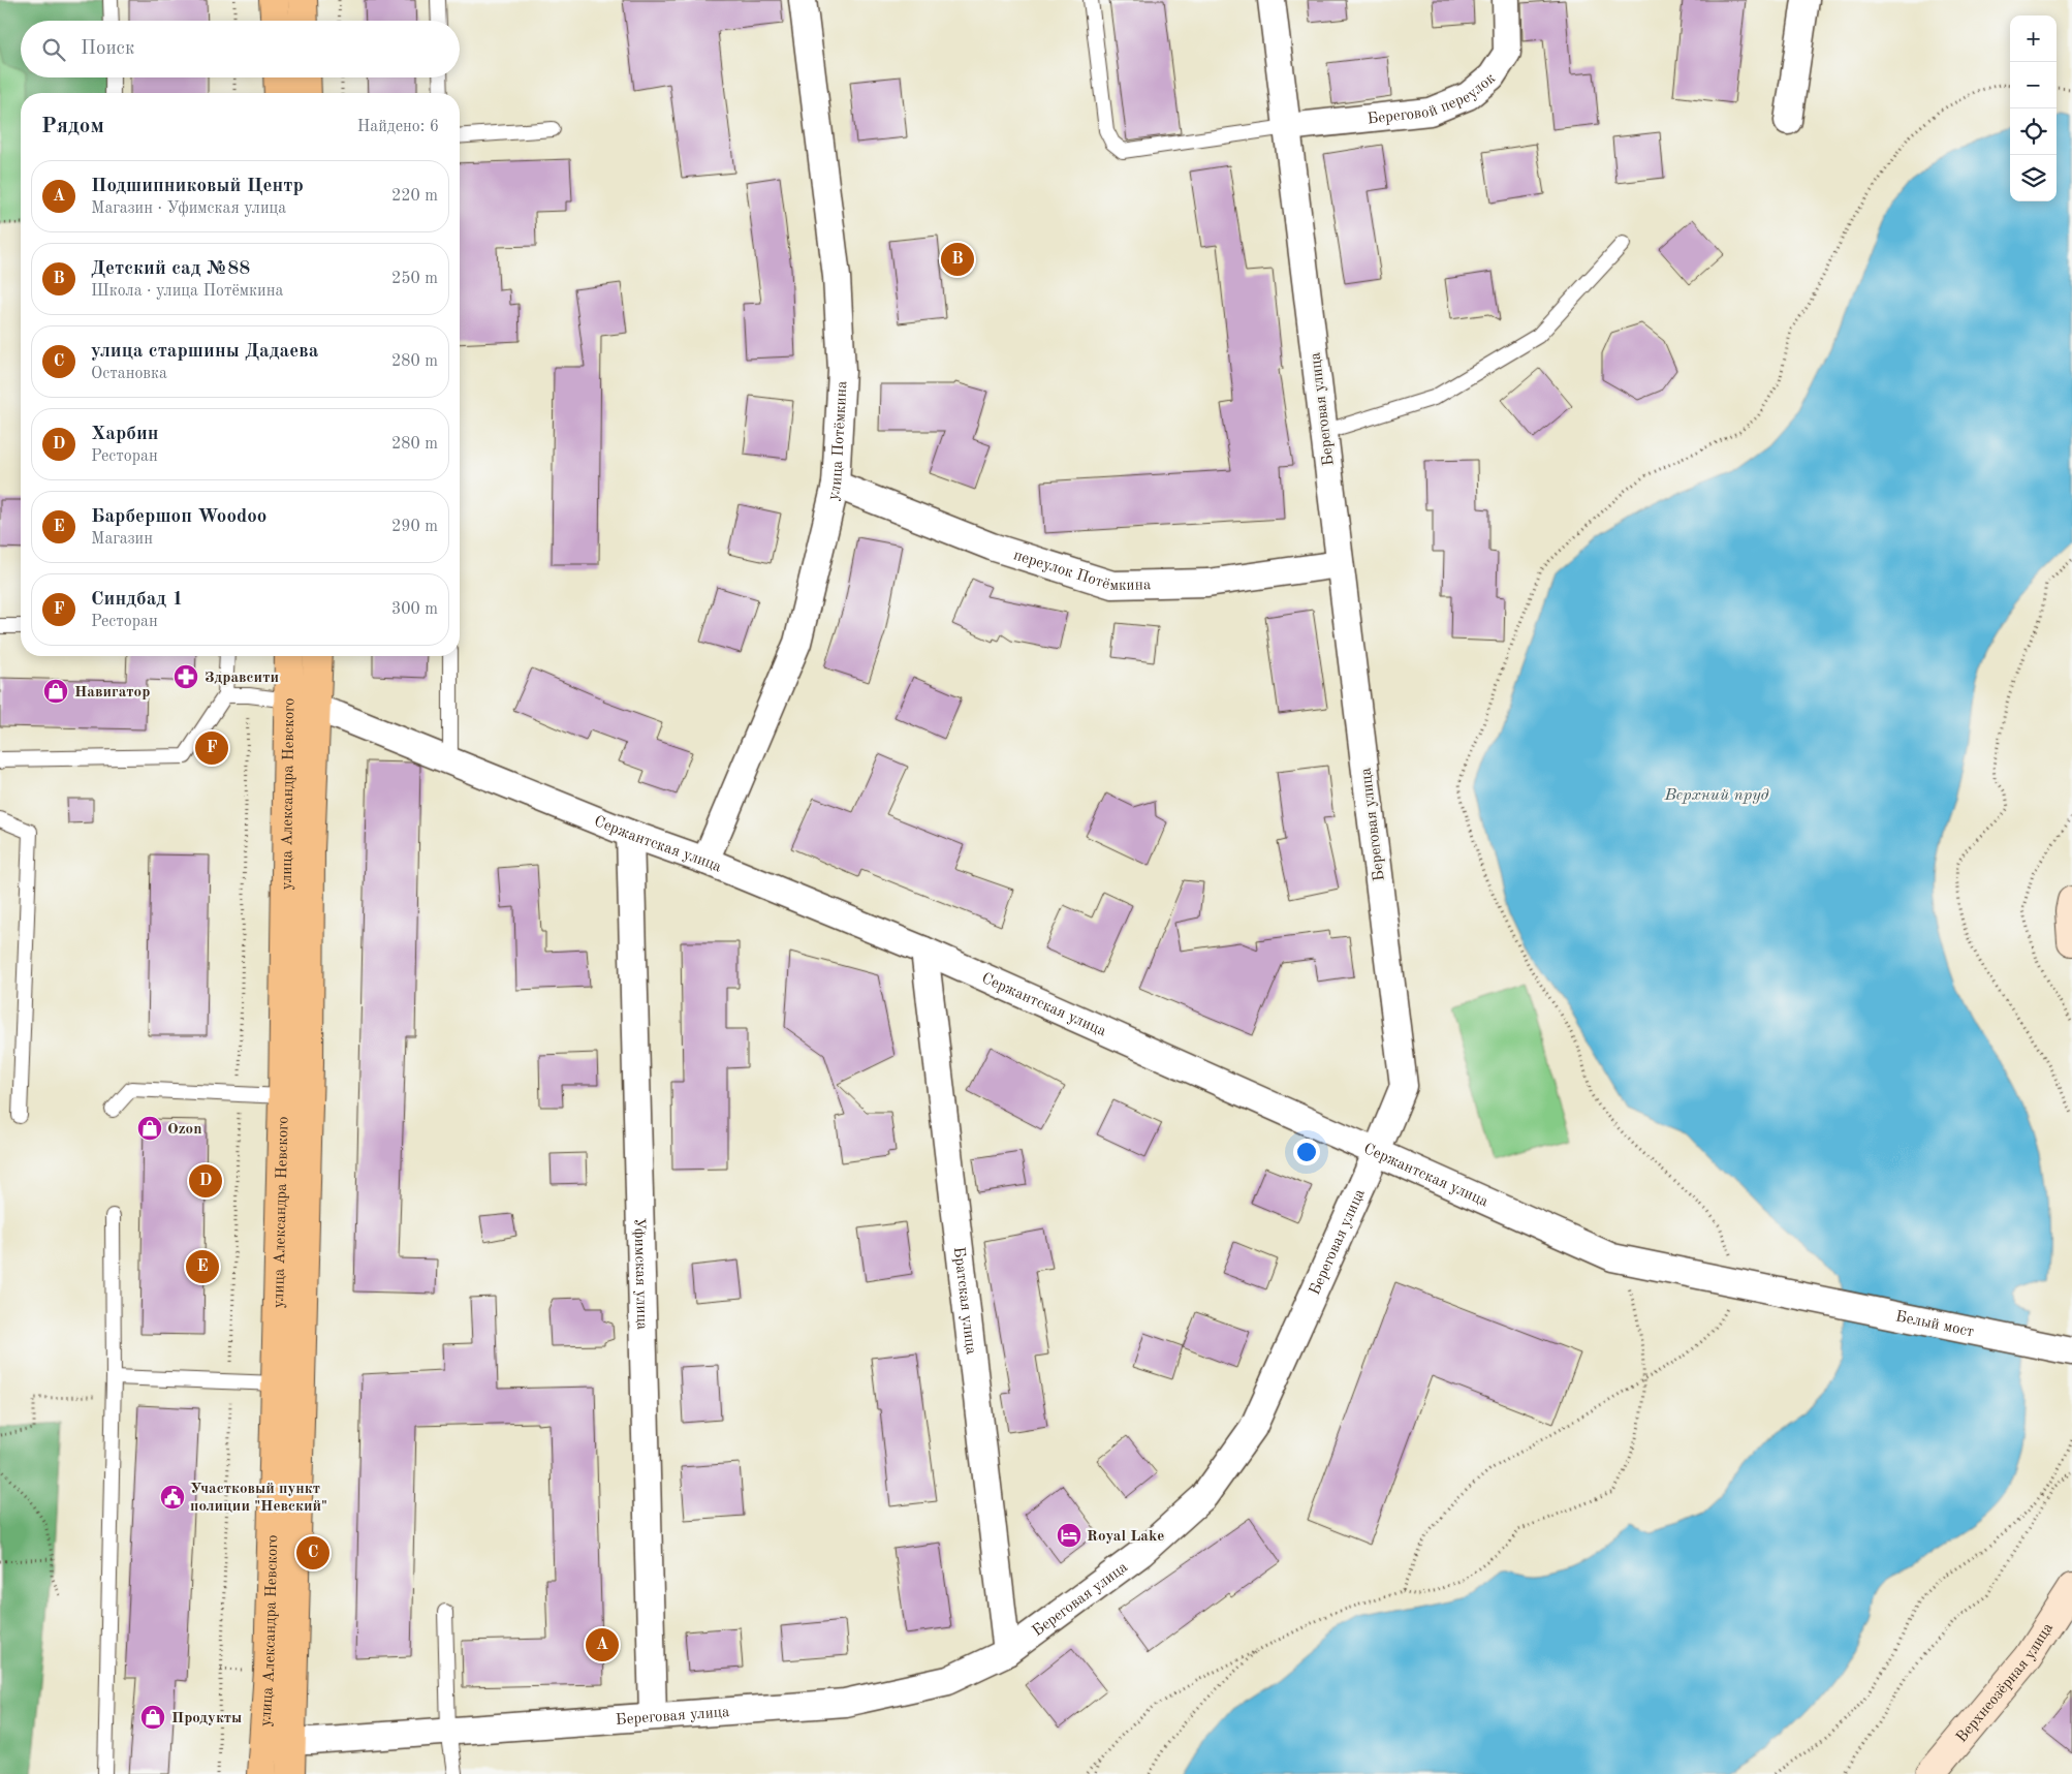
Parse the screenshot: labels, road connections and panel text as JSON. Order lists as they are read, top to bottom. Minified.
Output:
{"streets":{"main road":["улица Александра Невского"],"street":["Береговой переулок","Береговая улица","улица Потёмкина","переулок Потёмкина","Сержантская улица","Уфимская улица","Братская улица","Белый мост","Верхнеозёрная улица"]},"crossings":[["Береговой переулок","Береговая улица"],["Береговая улица","переулок Потёмкина"],["Береговая улица","улица Александра Невского"],["Береговая улица","Сержантская улица"],["Береговая улица","Уфимская улица"],["Береговая улица","Братская улица"],["улица Потёмкина","переулок Потёмкина"],["улица Потёмкина","Сержантская улица"],["улица Александра Невского","Сержантская улица"],["Сержантская улица","Уфимская улица"],["Сержантская улица","Братская улица"],["Сержантская улица","Белый мост"]],"water":["Верхний пруд"],"places":{"pharmacy":["Здравсити"],"shop":["Навигатор","Ozon","Продукты"],"public building":["Участковый пункт полиции \"Невский\""],"hotel":["Royal Lake"]},"page":{"map_buttons":["+","−"],"search":"Поиск","heading":["Рядом","Найдено: 6"],"list":[{"mark":"A","name":"Подшипниковый Центр","note":"Магазин · Уфимская улица","value":"220 m"},{"mark":"B","name":"Детский сад №88","note":"Школа · улица Потёмкина","value":"250 m"},{"mark":"C","name":"улица старшины Дадаева","note":"Остановка","value":"280 m"},{"mark":"D","name":"Харбин","note":"Ресторан","value":"280 m"},{"mark":"E","name":"Барбершоп Woodoo","note":"Магазин","value":"290 m"},{"mark":"F","name":"Синдбад 1","note":"Ресторан","value":"300 m"}],"pins":["B","F","D","E","C","A"]}}
